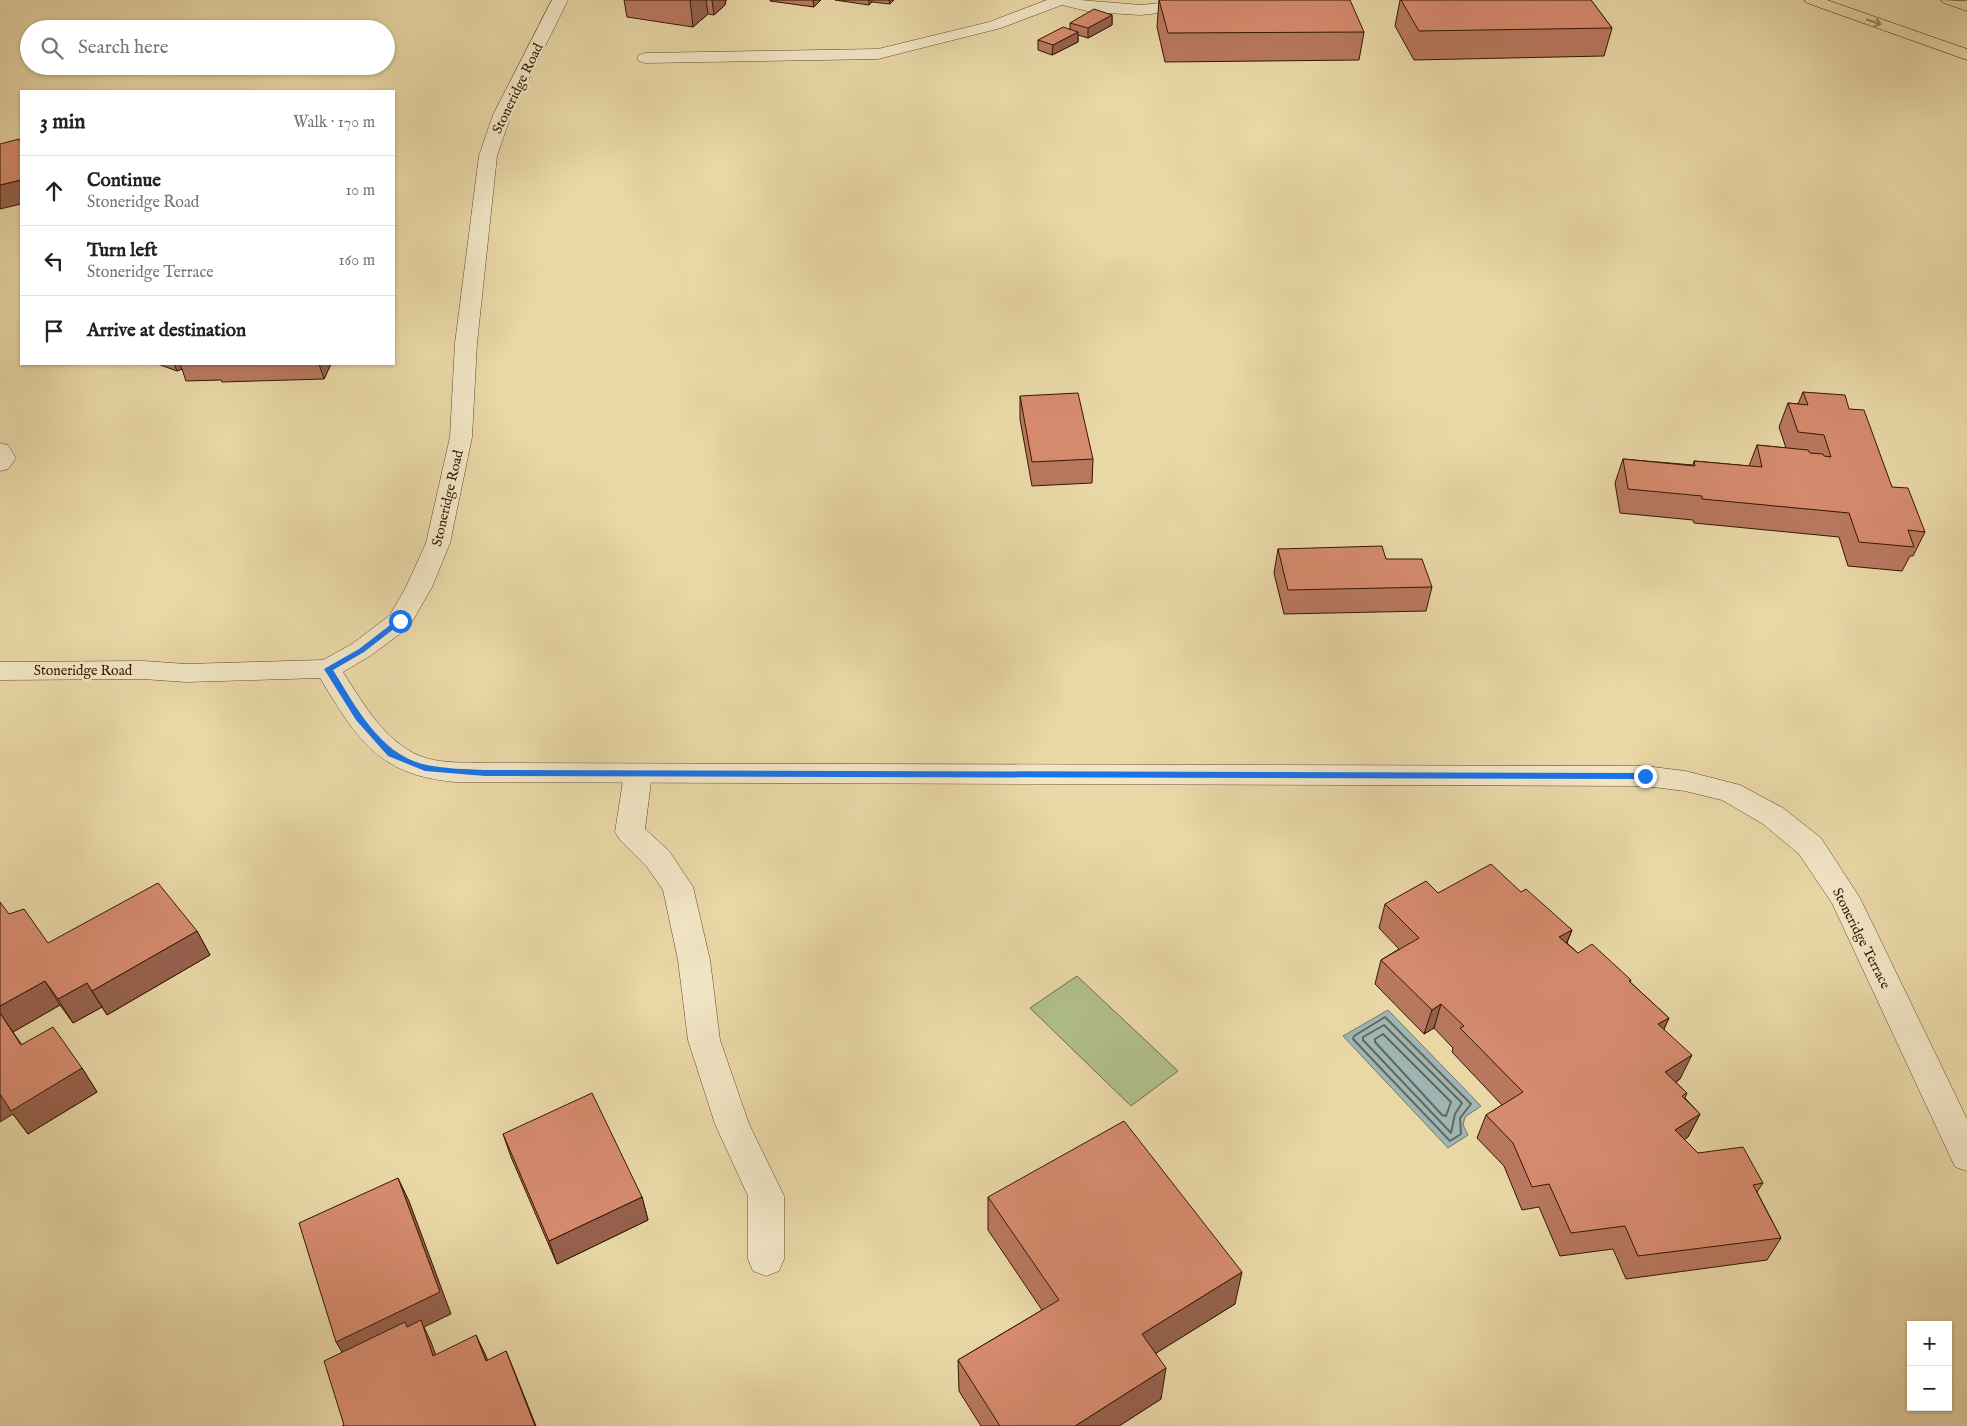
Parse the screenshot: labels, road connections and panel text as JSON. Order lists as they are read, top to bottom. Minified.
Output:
{"streets":{"street":["Stoneridge Road","Stoneridge Terrace"]},"crossings":[["Stoneridge Road","Stoneridge Terrace"]],"page":{"search":"Search here","heading":["3 min","Walk · 170 m"],"list":[["Continue","Stoneridge Road","10 m"],["Turn left","Stoneridge Terrace","160 m"],"Arrive at destination"],"map_buttons":["+","−"]}}
